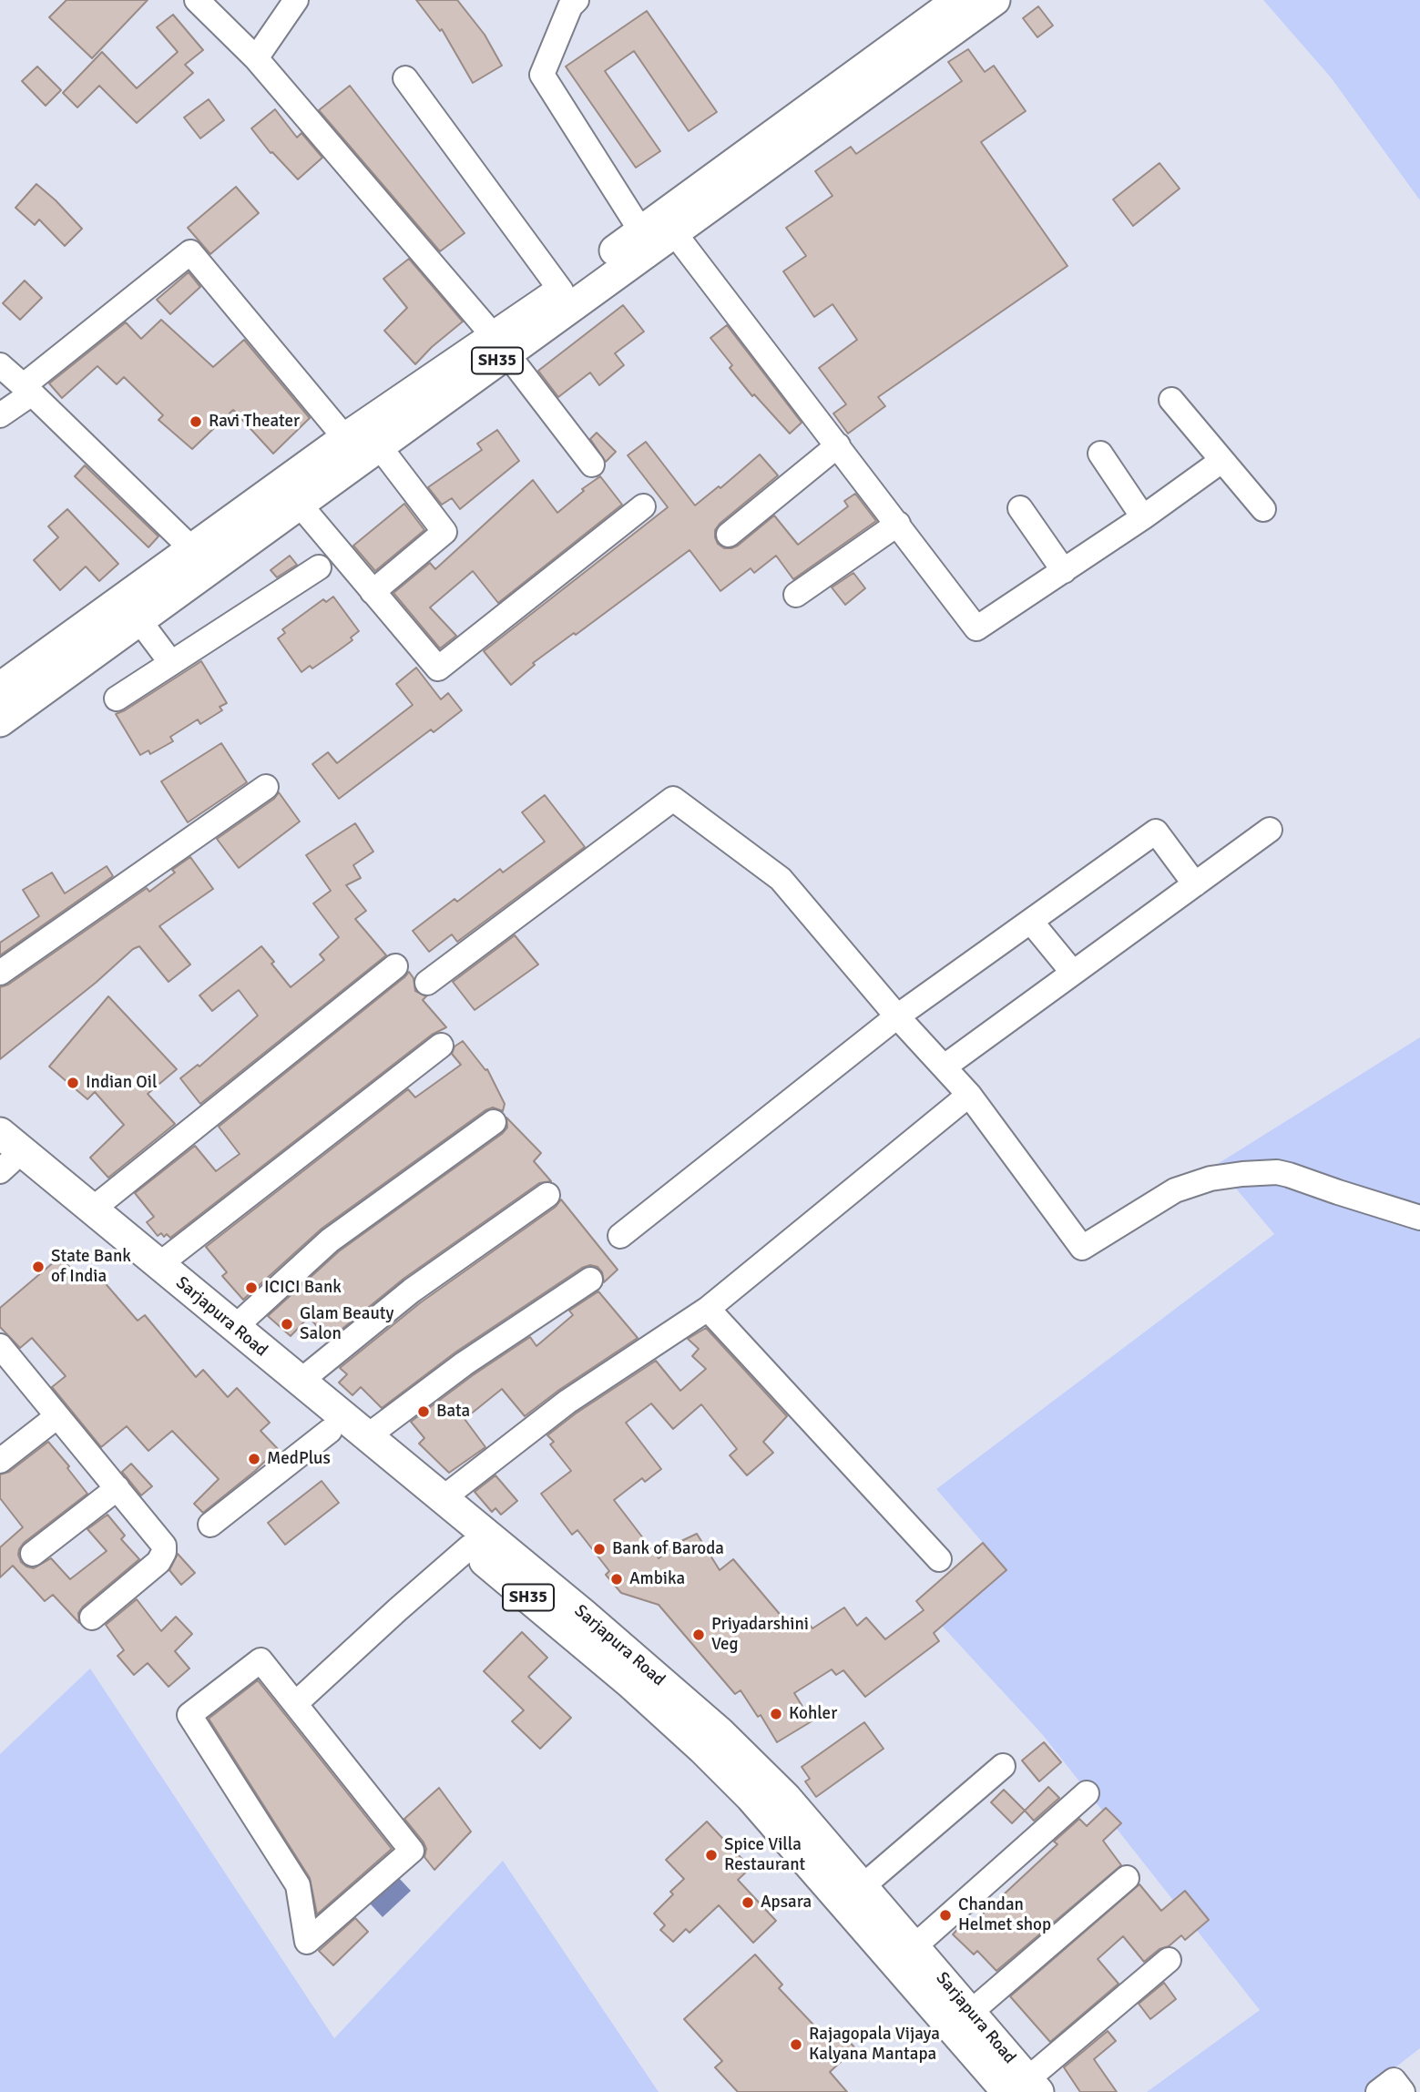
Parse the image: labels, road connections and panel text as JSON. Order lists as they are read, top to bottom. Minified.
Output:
{"streets":{"main road":["SH35","Sarjapura Road"]},"places":["Ravi Theater","Indian Oil","State Bank of India","ICICI Bank","Glam Beauty Salon","Bata","MedPlus","Bank of Baroda","Ambika","Priyadarshini Veg","Kohler","Spice Villa Restaurant","Apsara","Chandan Helmet shop","Rajagopala Vijaya Kalyana Mantapa"]}
